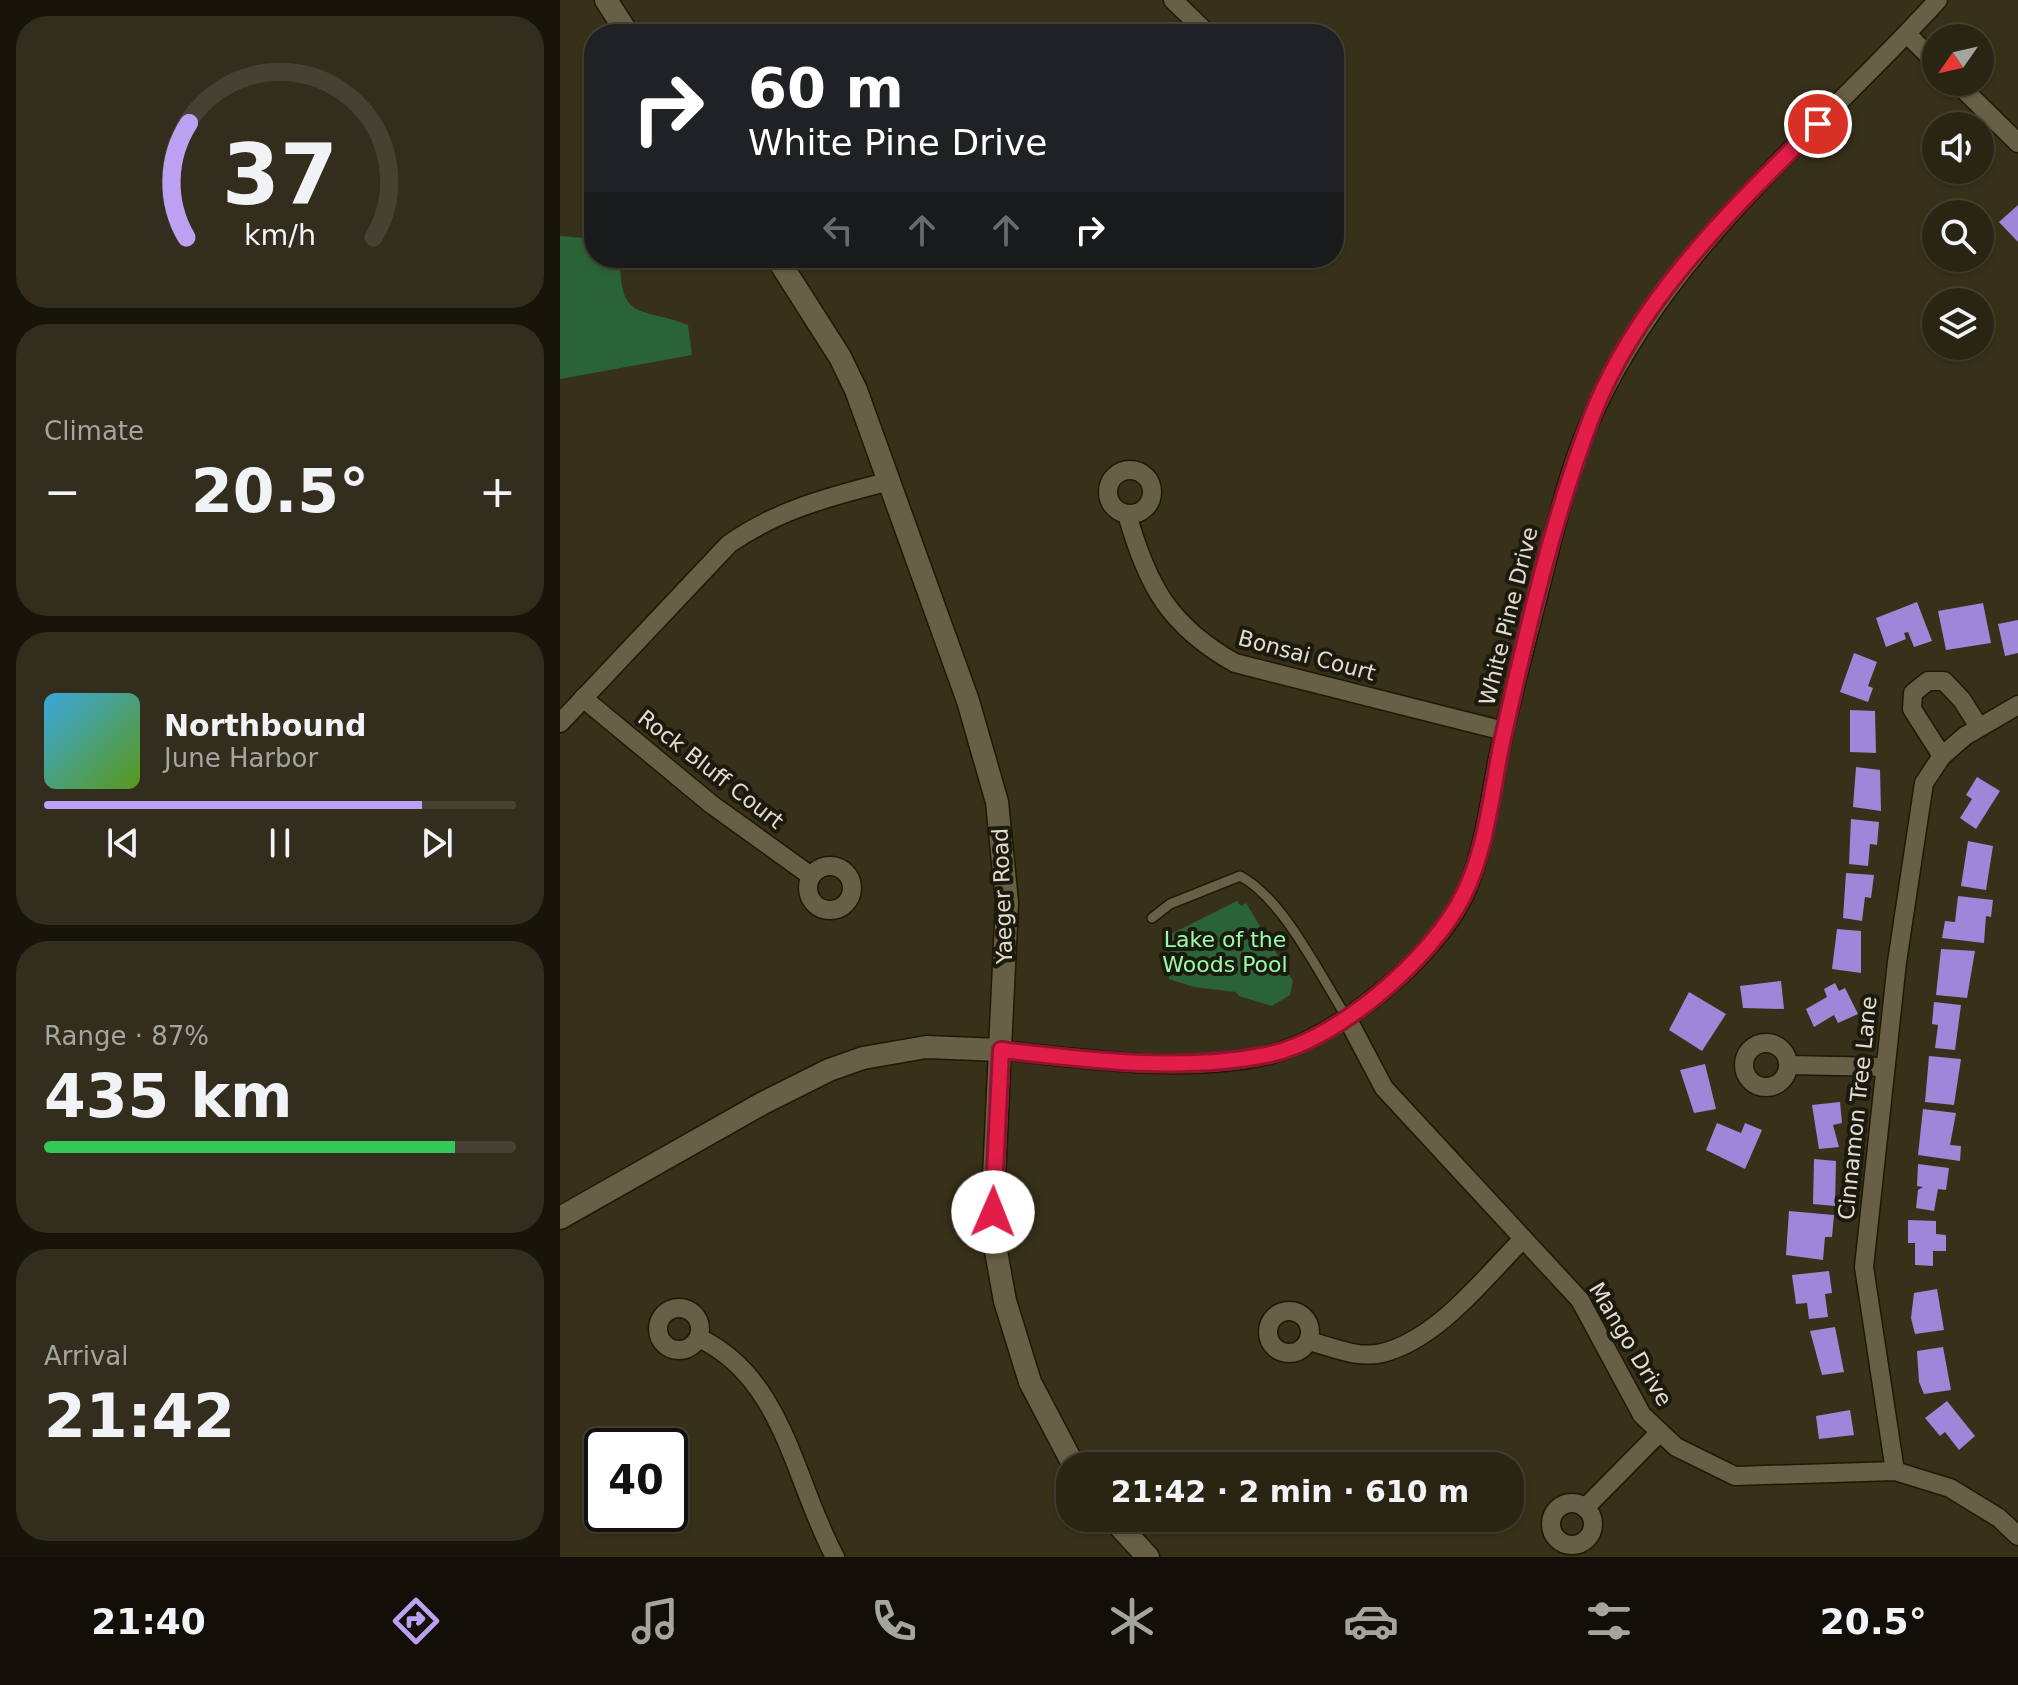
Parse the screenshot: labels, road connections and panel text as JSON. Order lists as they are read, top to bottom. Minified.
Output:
{"streets":{"street":["White Pine Drive","Bonsai Court","Rock Bluff Court","Yaeger Road","Cinnamon Tree Lane","Mango Drive"]},"crossings":[["White Pine Drive","Bonsai Court"],["White Pine Drive","Yaeger Road"],["White Pine Drive","Mango Drive"],["Cinnamon Tree Lane","Mango Drive"]],"parks":["Lake of the Woods Pool"],"north":"bottom left","page":{"turn":["60 m","White Pine Drive"],"tile":["Climate",["Range · 87%","435 km"],["Arrival","21:42"]],"heat":["−","20.5°","+"],"song":["Northbound","June Harbor"],"limit":"40","trip":"21:42 · 2 min · 610 m","tabs":["21:40","20.5°"],"gauge":["37","km/h"]}}
